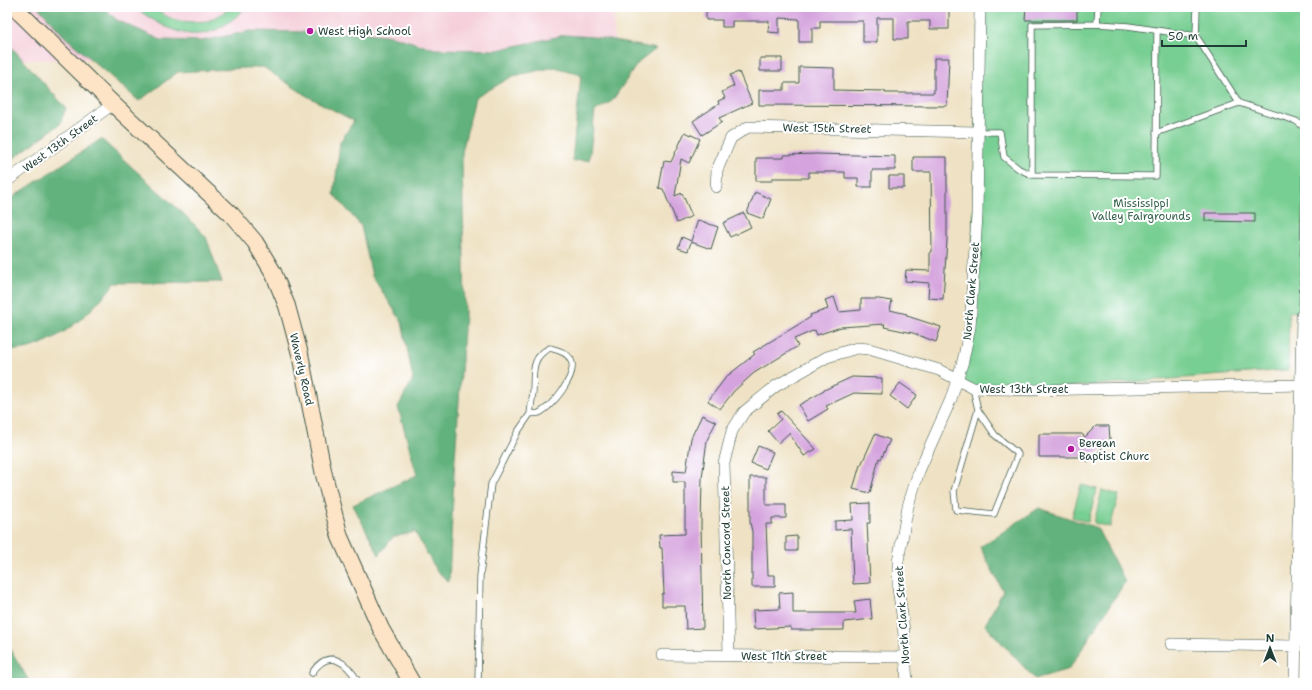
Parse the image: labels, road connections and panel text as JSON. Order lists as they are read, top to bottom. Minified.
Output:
{"streets":{"street":["West 15th Street","West 13th Street","North Clark Street","Waverly Road","North Concord Street","West 11th Street"]},"crossings":[["West 15th Street","North Clark Street"],["West 13th Street","North Clark Street"],["West 13th Street","Waverly Road"],["West 13th Street","North Concord Street"],["North Clark Street","West 11th Street"],["North Concord Street","West 11th Street"]],"parks":["Mississippi Valley Fairgrounds"],"places":["West High School","Berean Baptist Churc"],"scale_bar":"50 m","north":"top"}
